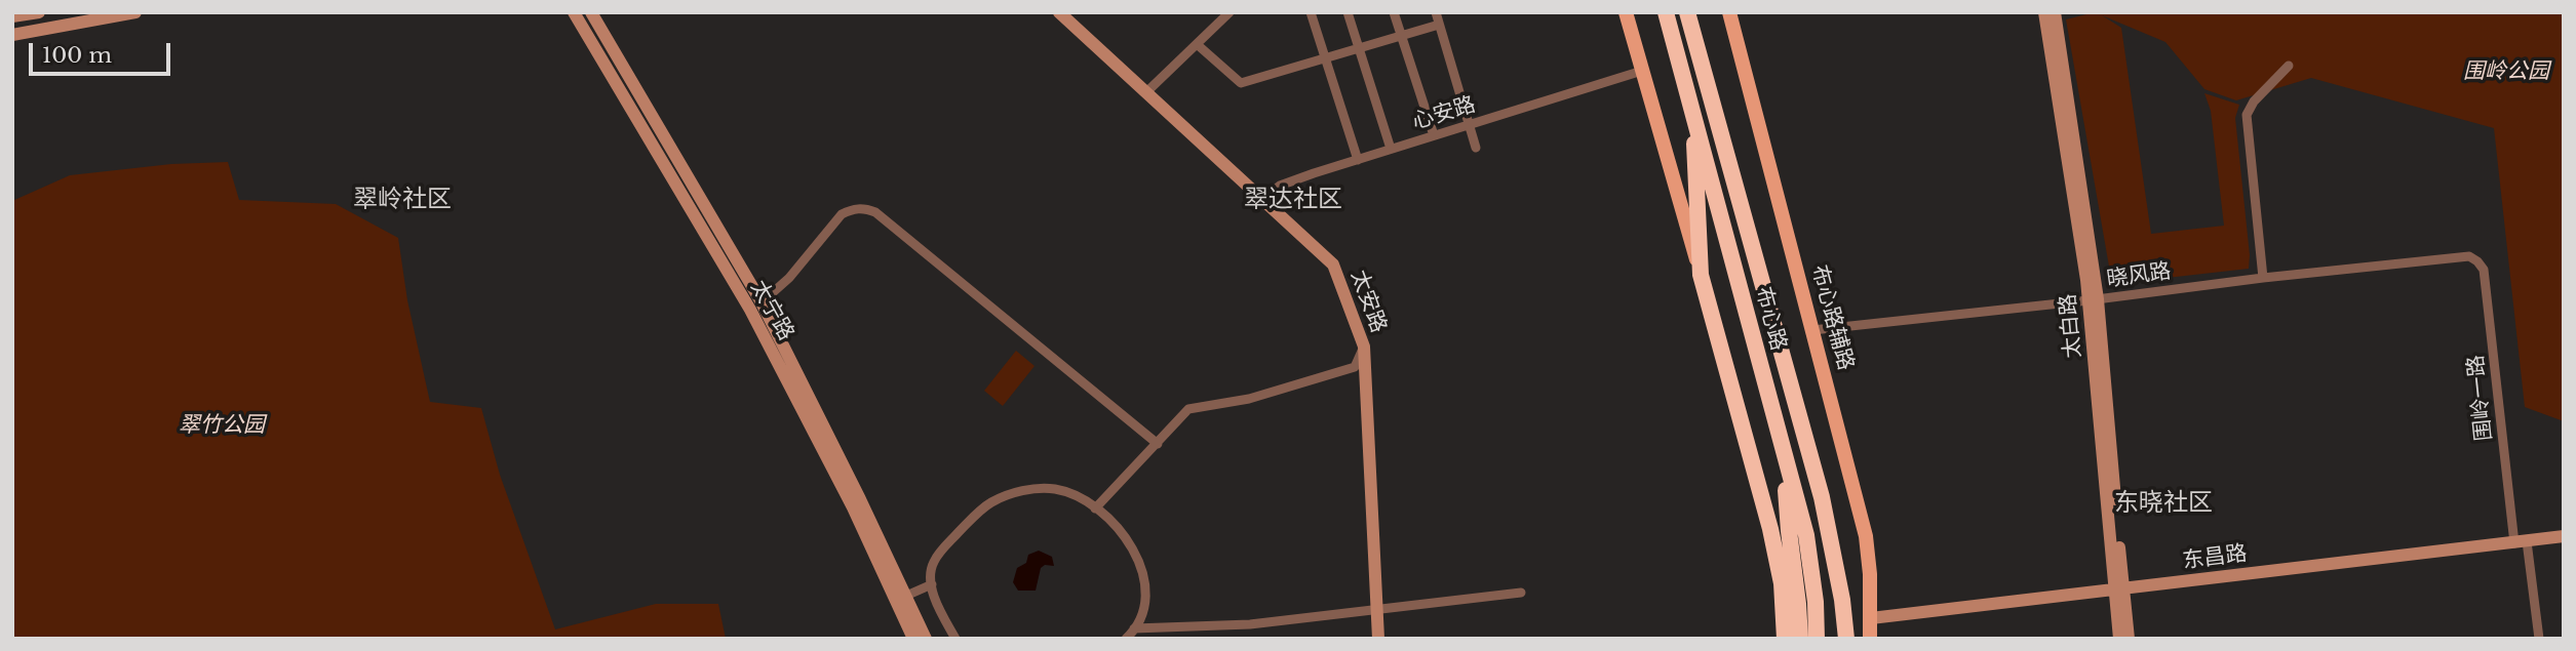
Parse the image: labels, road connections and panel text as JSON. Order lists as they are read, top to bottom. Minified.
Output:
{"streets":{"highway":["布心路"],"main road":["太安路","太宁路","布心路辅路","太白路","东昌路"],"street":["心安路","晓风路","围岭一路"]},"crossings":[["心安路","太安路"],["晓风路","布心路辅路"],["晓风路","太白路"],["晓风路","围岭一路"],["布心路辅路","东昌路"],["太白路","东昌路"],["围岭一路","东昌路"]],"districts":["翠岭社区","翠达社区","东晓社区"],"parks":["围岭公园","翠竹公园"],"scale_bar":"100 m"}
